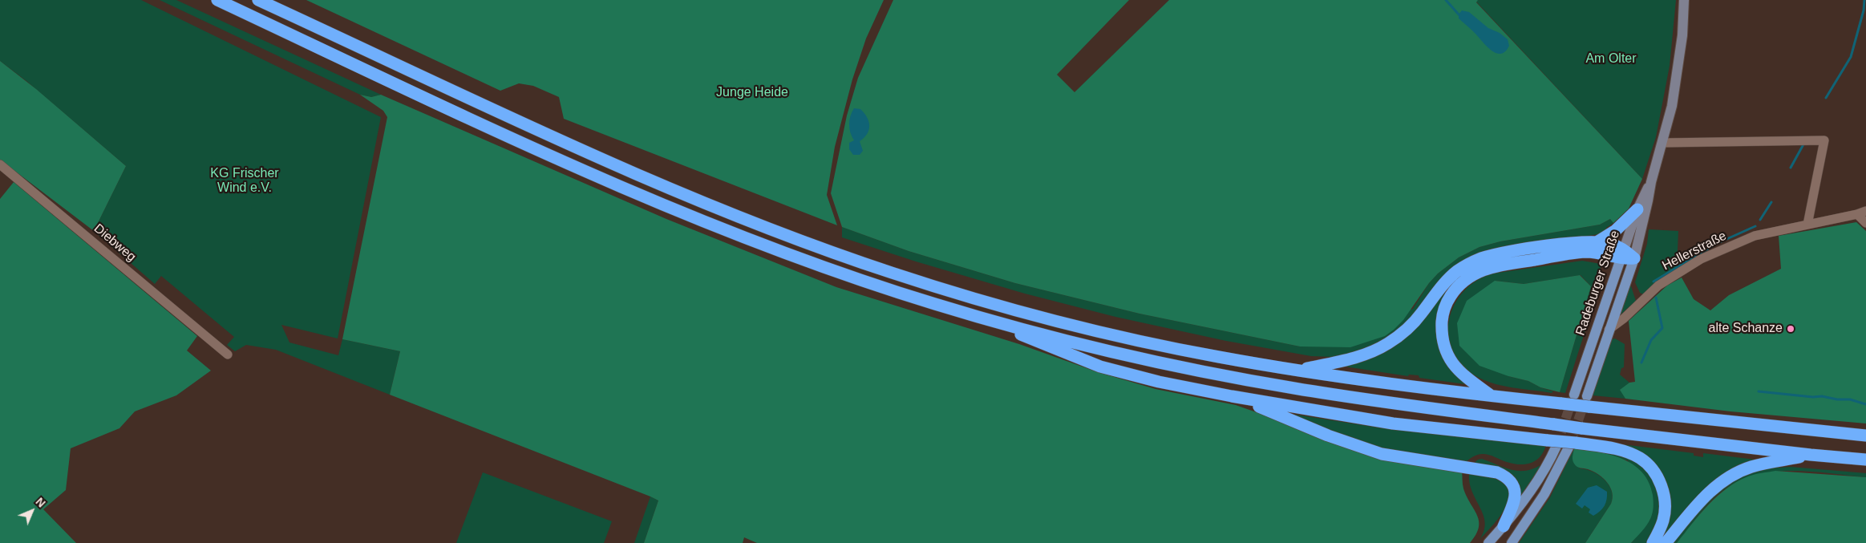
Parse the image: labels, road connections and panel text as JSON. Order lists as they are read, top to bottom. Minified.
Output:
{"streets":{"main road":["Radeburger Straße"],"street":["Diebweg","Hellerstraße"]},"crossings":[["Hellerstraße","Radeburger Straße"]],"parks":["Am Olter","Junge Heide","KG Frischer Wind e.V."],"places":["alte Schanze"],"north":"top right"}
